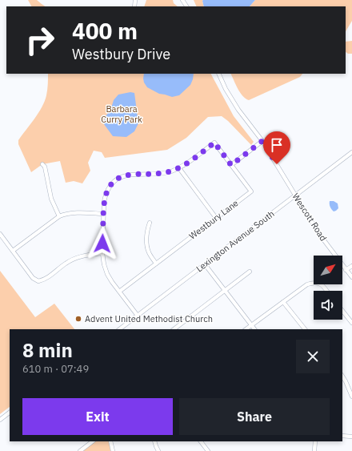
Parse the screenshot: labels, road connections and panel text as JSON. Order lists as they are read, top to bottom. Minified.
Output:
{"streets":{"street":["Wescott Road","Westbury Lane","Lexington Avenue South"]},"crossings":[["Wescott Road","Lexington Avenue South"]],"parks":["Barbara Curry Park"],"places":["Advent United Methodist Church"],"north":"top right","page":{"turn":["400 m","Westbury Drive"],"heading":["8 min","610 m · 07:49"],"buttons":["Exit","Share"]}}
